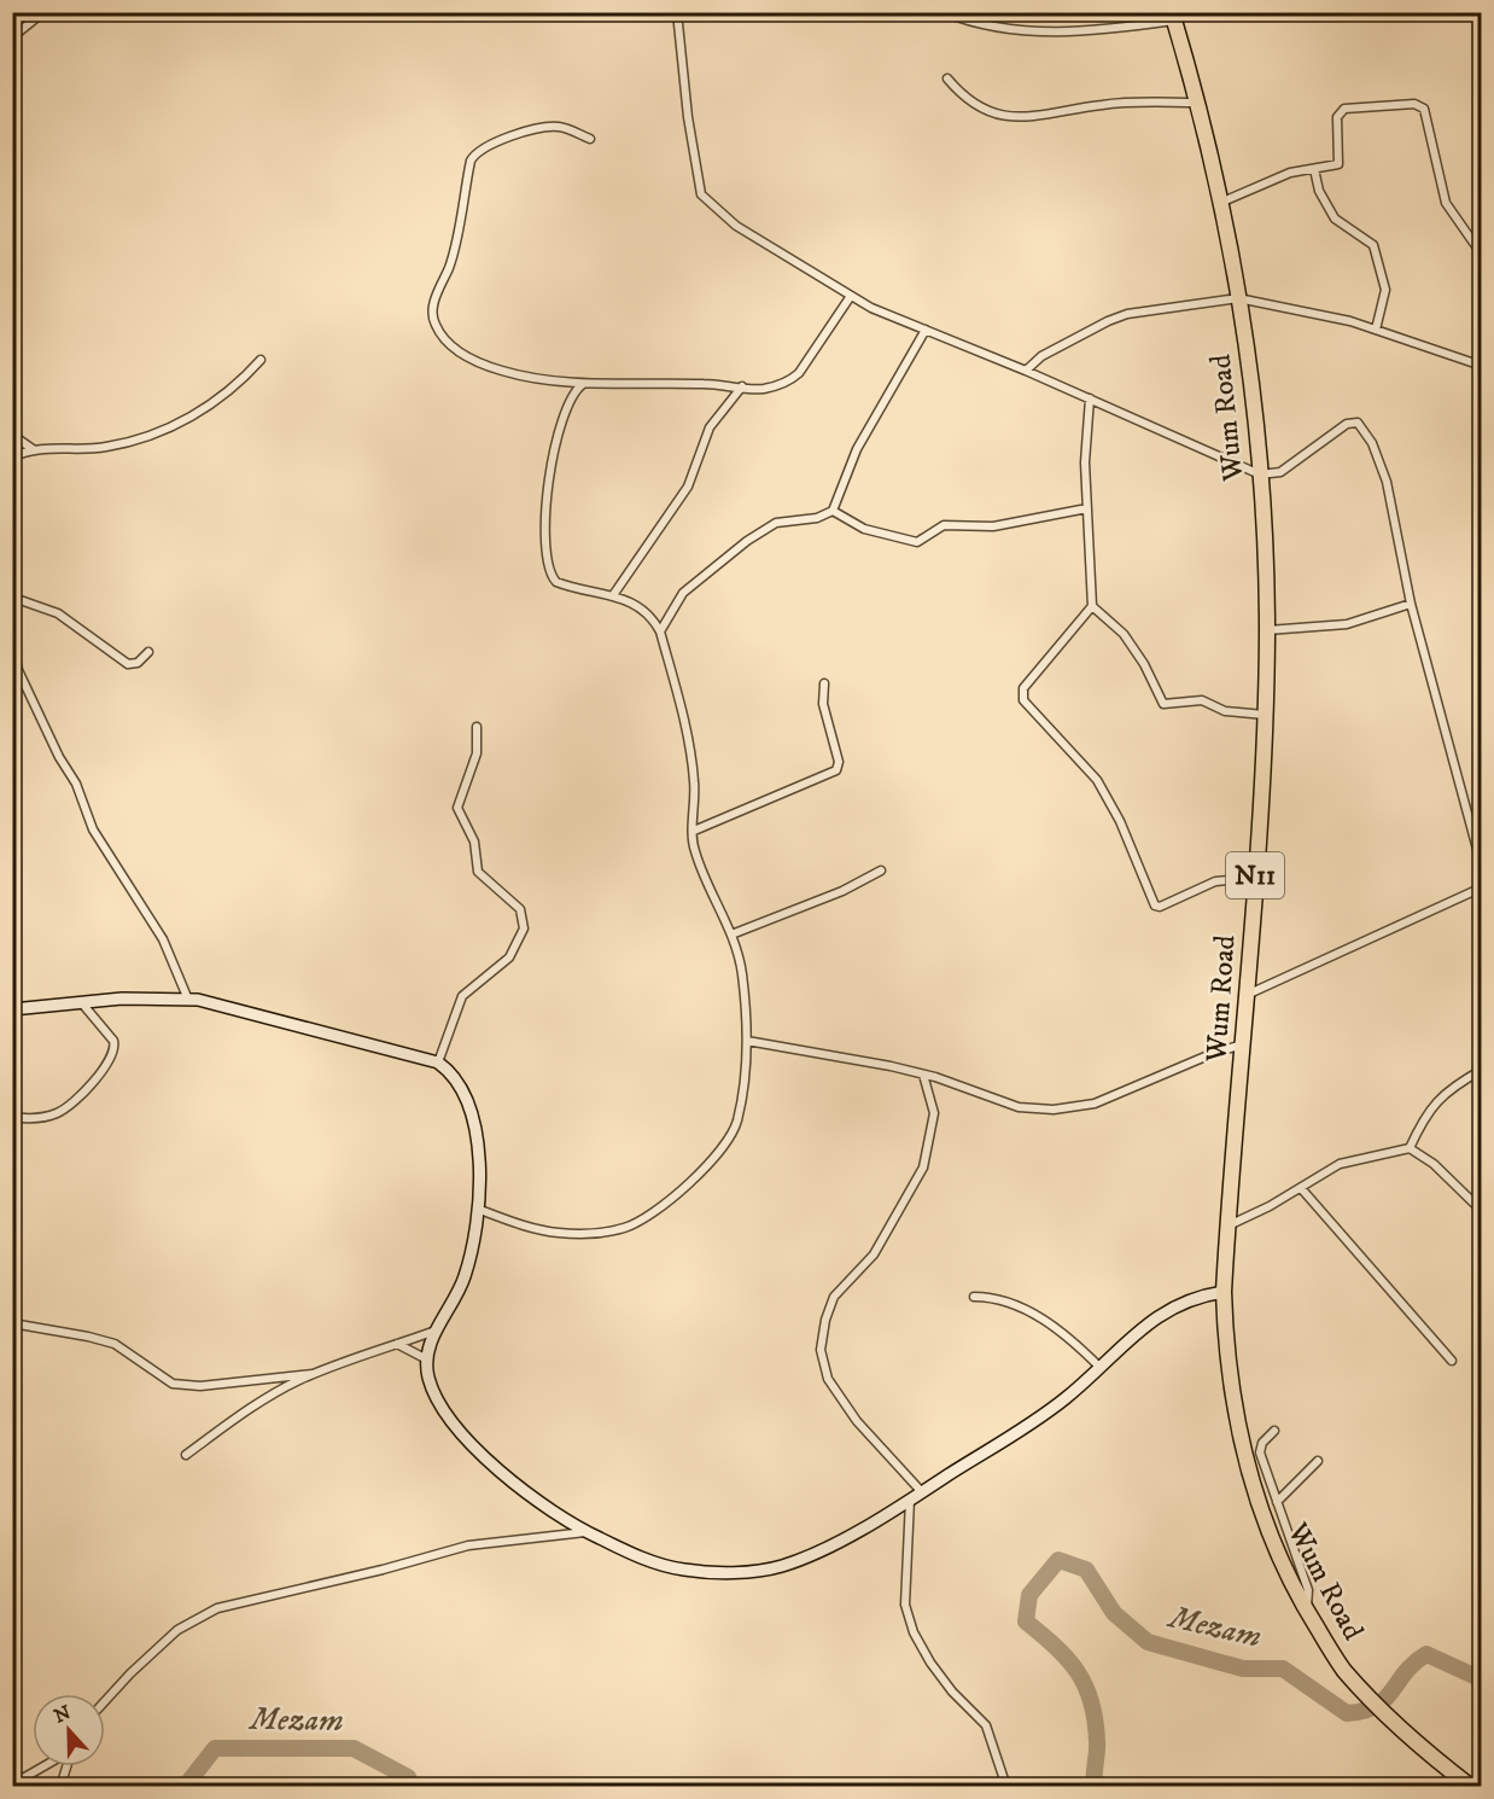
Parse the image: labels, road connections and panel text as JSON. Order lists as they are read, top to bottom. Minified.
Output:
{"streets":{"highway":["Wum Road","N11"]},"water":["Mezam"],"north":"top"}
